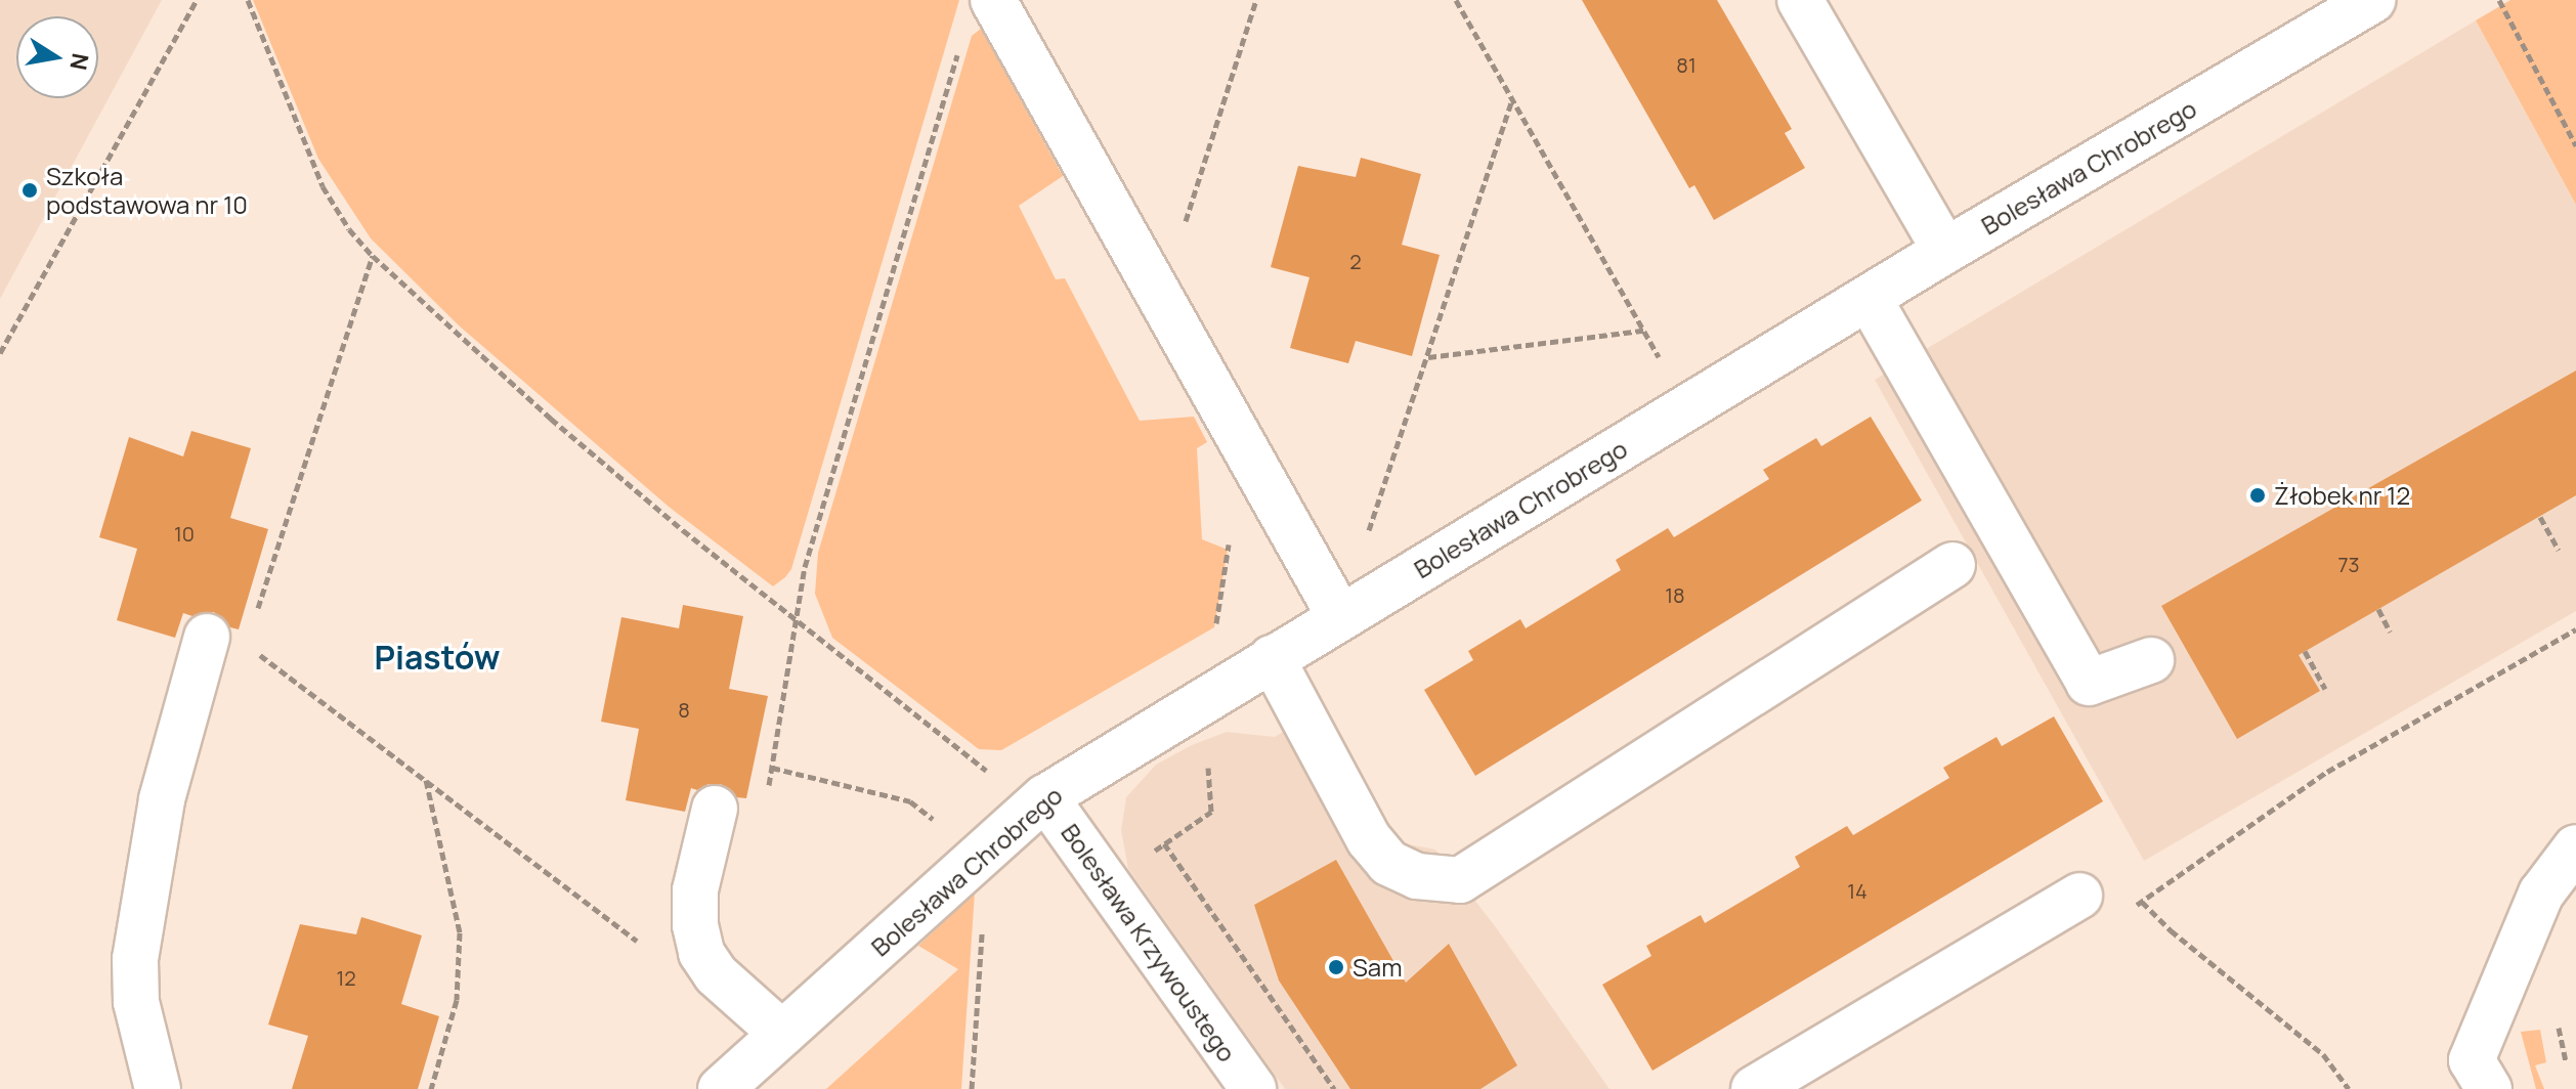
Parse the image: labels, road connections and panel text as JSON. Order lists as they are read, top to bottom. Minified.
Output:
{"streets":{"street":["Bolesława Chrobrego","Bolesława Krzywoustego"]},"crossings":[["Bolesława Chrobrego","Bolesława Krzywoustego"]],"districts":["Piastów"],"places":["Szkoła podstawowa nr 10","Żłobek nr 12","Sam"],"house_numbers":["81","2","10","73","18","8","14","12"],"north":"right"}
